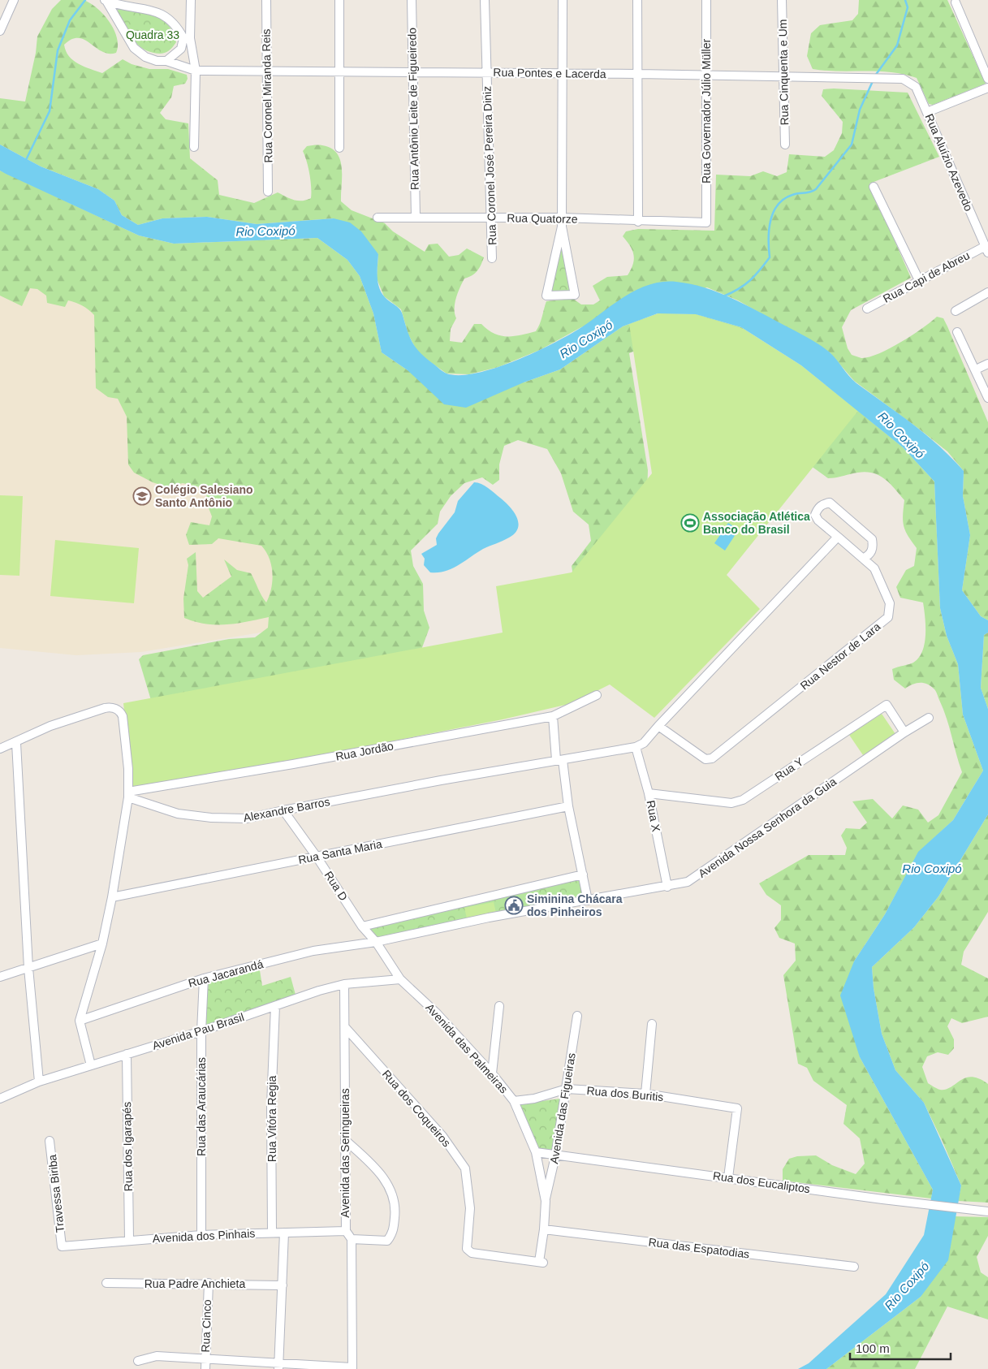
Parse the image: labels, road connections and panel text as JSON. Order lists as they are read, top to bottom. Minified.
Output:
{"streets":{"street":["Rua Cinquenta e Um","Rua Pontes e Lacerda","Rua Coronel Miranda Reis","Rua Antônio Leite de Figueiredo","Rua Governador Júlio Müller","Rua Aluízio Azevedo","Rua Coronel José Pereira Diniz","Rua Quatorze","Rua Capi de Abreu","Rua Nestor de Lara","Rua Jordão","Rua Y","Alexandre Barros","Rua X","Avenida Nossa Senhora da Guia","Rua Santa Maria","Rua D","Rua Jacarandá","Avenida Pau Brasil","Avenida das Palmeiras","Rua dos Buritis","Rua das Araucárias","Rua dos Coqueiros","Avenida das Figueiras","Rua Vitóra Regia","Rua dos Igarapés","Avenida das Seringueiras","Rua dos Eucaliptos","Travessa Biriba","Avenida dos Pinhais","Rua das Espatodias","Rua Padre Anchieta","Rua Cinco"]},"crossings":[["Rua Cinquenta e Um","Rua Pontes e Lacerda"],["Rua Pontes e Lacerda","Rua Coronel Miranda Reis"],["Rua Pontes e Lacerda","Rua Antônio Leite de Figueiredo"],["Rua Pontes e Lacerda","Rua Governador Júlio Müller"],["Rua Pontes e Lacerda","Rua Aluízio Azevedo"],["Rua Pontes e Lacerda","Rua Coronel José Pereira Diniz"],["Rua Antônio Leite de Figueiredo","Rua Quatorze"],["Rua Governador Júlio Müller","Rua Quatorze"],["Rua Aluízio Azevedo","Rua Capi de Abreu"],["Rua Coronel José Pereira Diniz","Rua Quatorze"],["Rua Jordão","Alexandre Barros"],["Rua Y","Rua X"],["Rua Y","Avenida Nossa Senhora da Guia"],["Alexandre Barros","Rua X"],["Alexandre Barros","Rua D"],["Rua X","Avenida Nossa Senhora da Guia"],["Avenida Nossa Senhora da Guia","Rua D"],["Avenida Nossa Senhora da Guia","Rua Jacarandá"],["Avenida Nossa Senhora da Guia","Avenida das Palmeiras"],["Rua Santa Maria","Rua D"],["Rua D","Rua Jacarandá"],["Rua D","Avenida das Palmeiras"],["Rua Jacarandá","Avenida das Palmeiras"],["Rua Jacarandá","Rua das Araucárias"],["Avenida Pau Brasil","Avenida das Palmeiras"],["Avenida Pau Brasil","Rua das Araucárias"],["Avenida Pau Brasil","Rua Vitóra Regia"],["Avenida Pau Brasil","Rua dos Igarapés"],["Avenida Pau Brasil","Avenida das Seringueiras"],["Avenida das Palmeiras","Rua dos Buritis"],["Avenida das Palmeiras","Rua dos Coqueiros"],["Avenida das Palmeiras","Avenida das Figueiras"],["Avenida das Palmeiras","Rua dos Eucaliptos"],["Avenida das Palmeiras","Rua das Espatodias"],["Rua dos Buritis","Avenida das Figueiras"],["Rua dos Buritis","Rua dos Eucaliptos"],["Rua das Araucárias","Avenida dos Pinhais"],["Rua dos Coqueiros","Avenida das Seringueiras"],["Avenida das Figueiras","Rua dos Eucaliptos"],["Rua Vitóra Regia","Avenida dos Pinhais"],["Rua dos Igarapés","Avenida dos Pinhais"],["Avenida das Seringueiras","Avenida dos Pinhais"],["Travessa Biriba","Avenida dos Pinhais"],["Rua Padre Anchieta","Rua Cinco"]],"water":["Rio Coxipó"],"parks":["Quadra 33"],"places":{"school or university":["Colégio Salesiano Santo Antônio"],"sports":["Associação Atlética Banco do Brasil"],"public building":["Siminina Chácara dos Pinheiros"]},"scale_bar":"100 m"}
